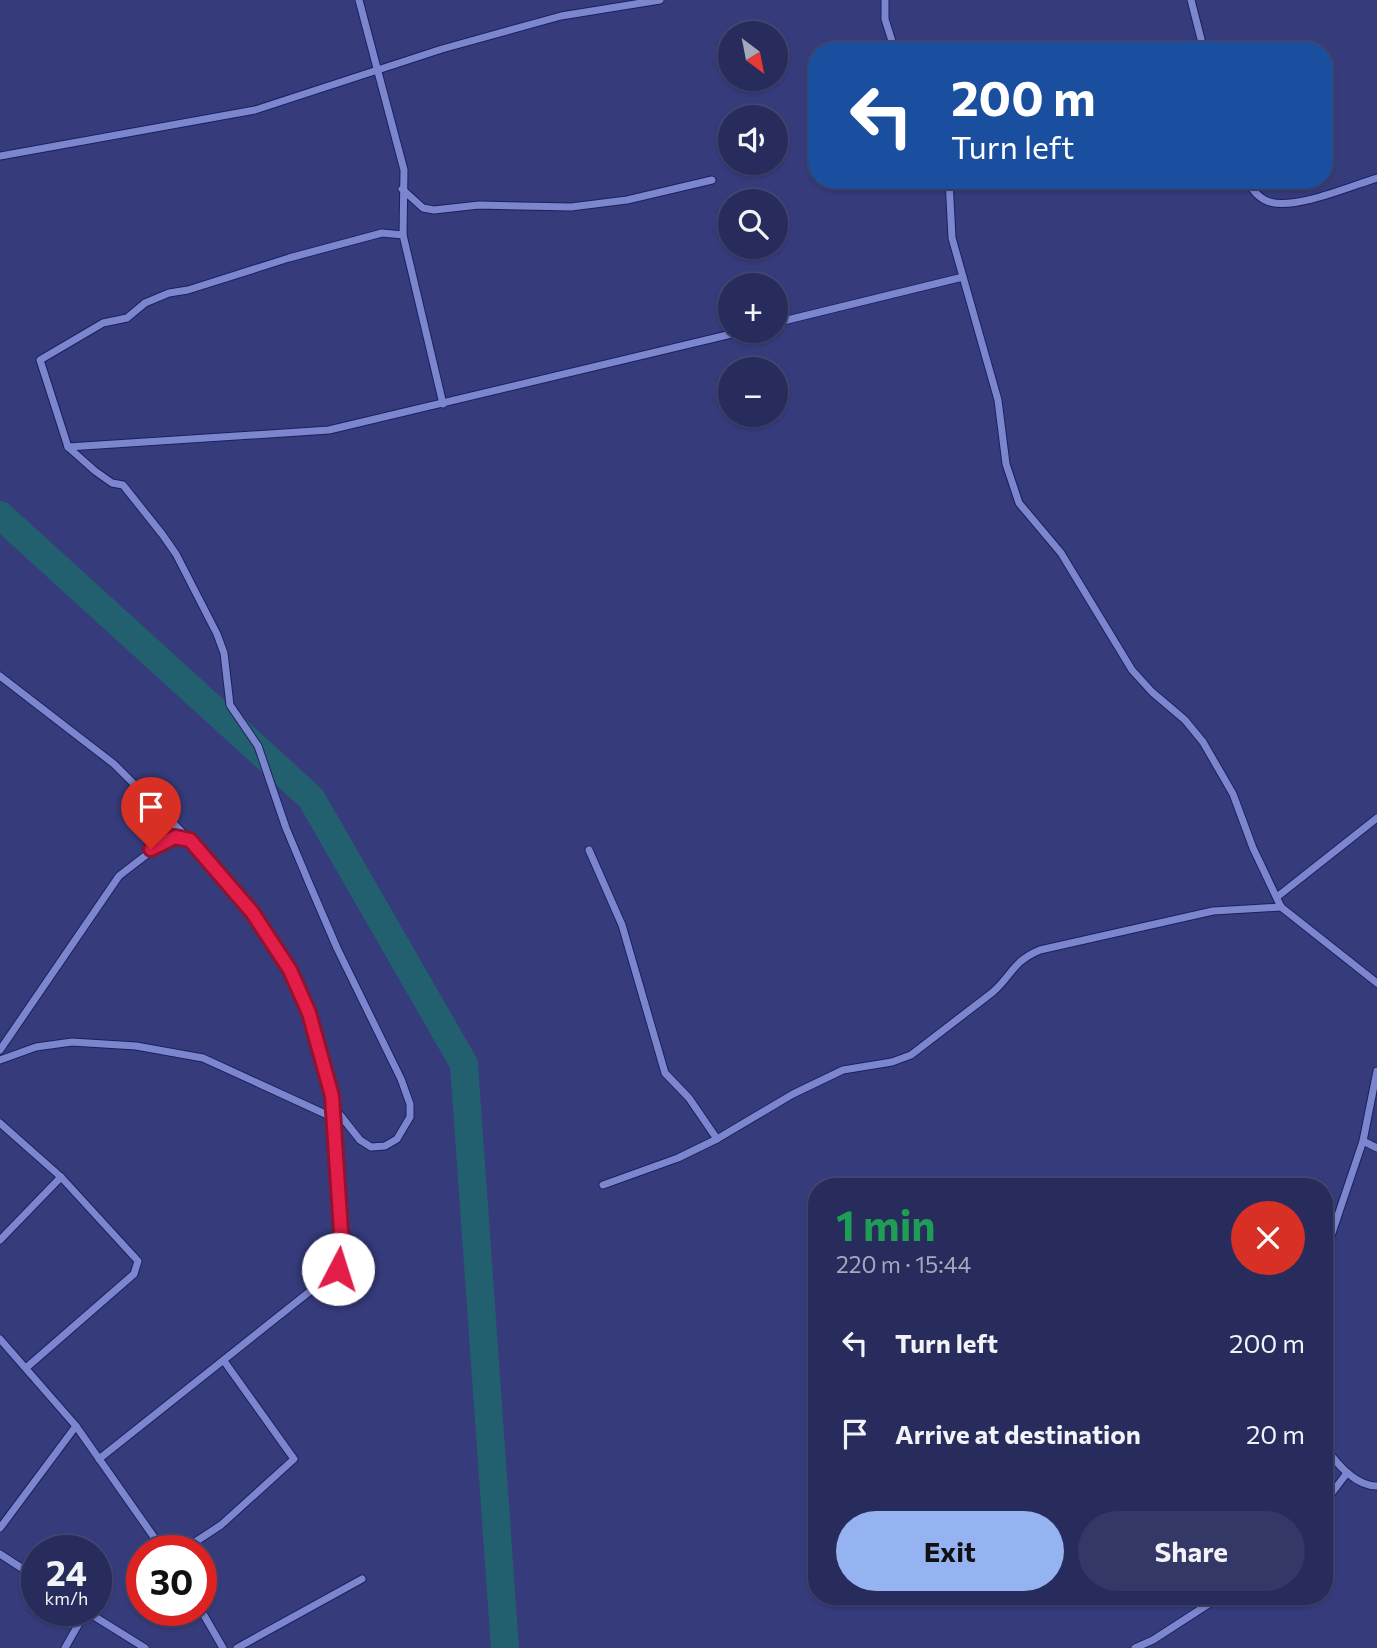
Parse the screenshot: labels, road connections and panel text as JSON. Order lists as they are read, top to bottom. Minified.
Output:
{"north":"bottom right","page":{"map_buttons":["+","−"],"turn":["200 m","Turn left"],"heading":["1 min","220 m · 15:44"],"list":[{"name":"Turn left","value":"200 m"},{"name":"Arrive at destination","value":"20 m"}],"buttons":["Exit","Share"],"speed":"24 km/h","limit":"30"}}
